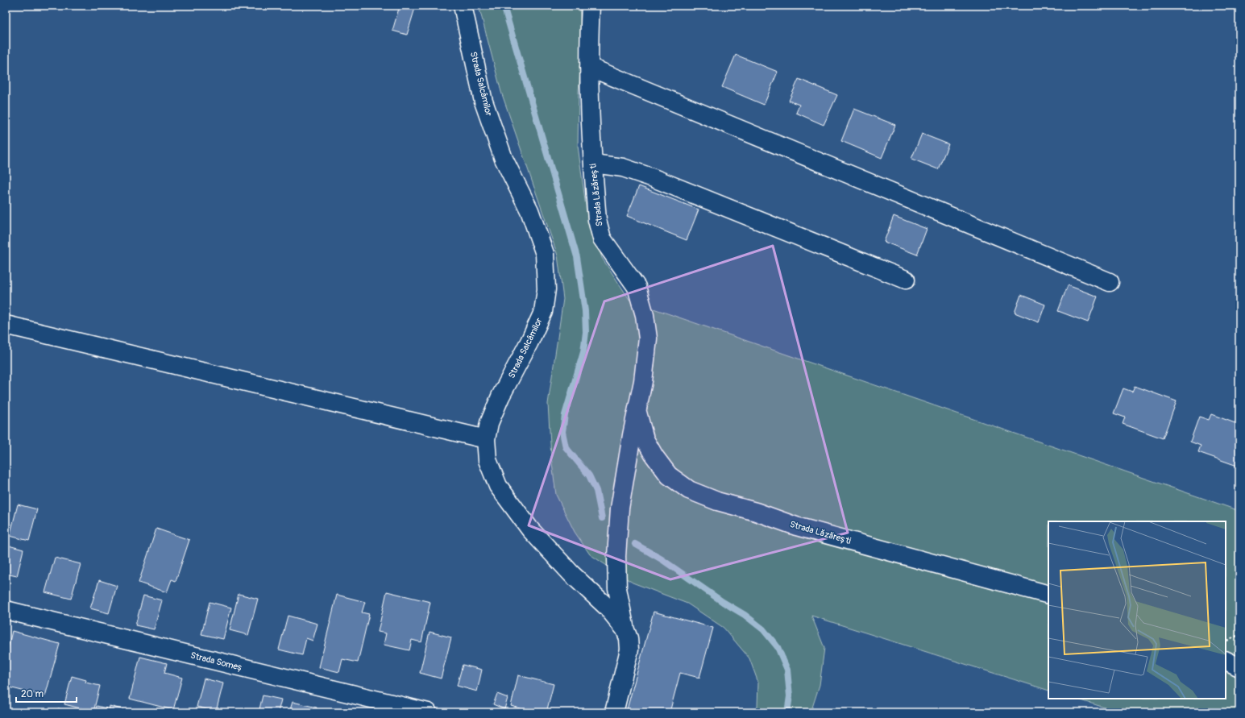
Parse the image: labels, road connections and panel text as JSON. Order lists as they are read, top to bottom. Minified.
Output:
{"streets":{"street":["Strada Salcâmilor","Strada Lăzărești","Strada Someș"]},"crossings":[["Strada Salcâmilor","Strada Lăzărești"]],"scale_bar":"20 m"}
